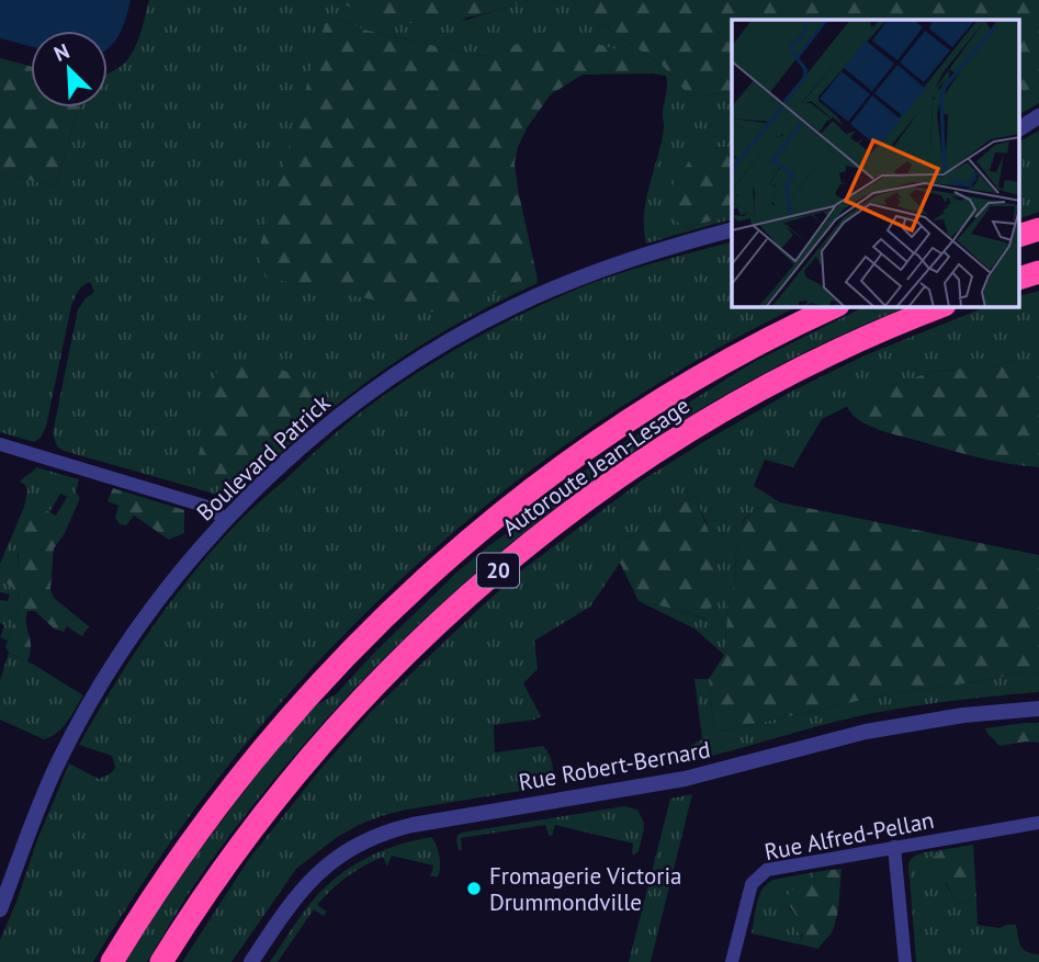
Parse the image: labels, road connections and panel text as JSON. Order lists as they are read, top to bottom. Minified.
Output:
{"streets":{"highway":["Autoroute Jean-Lesage","20"],"street":["Boulevard Patrick","Rue Robert-Bernard","Rue Alfred-Pellan"]},"places":["Fromagerie Victoria Drummondville"],"north":"top left"}
